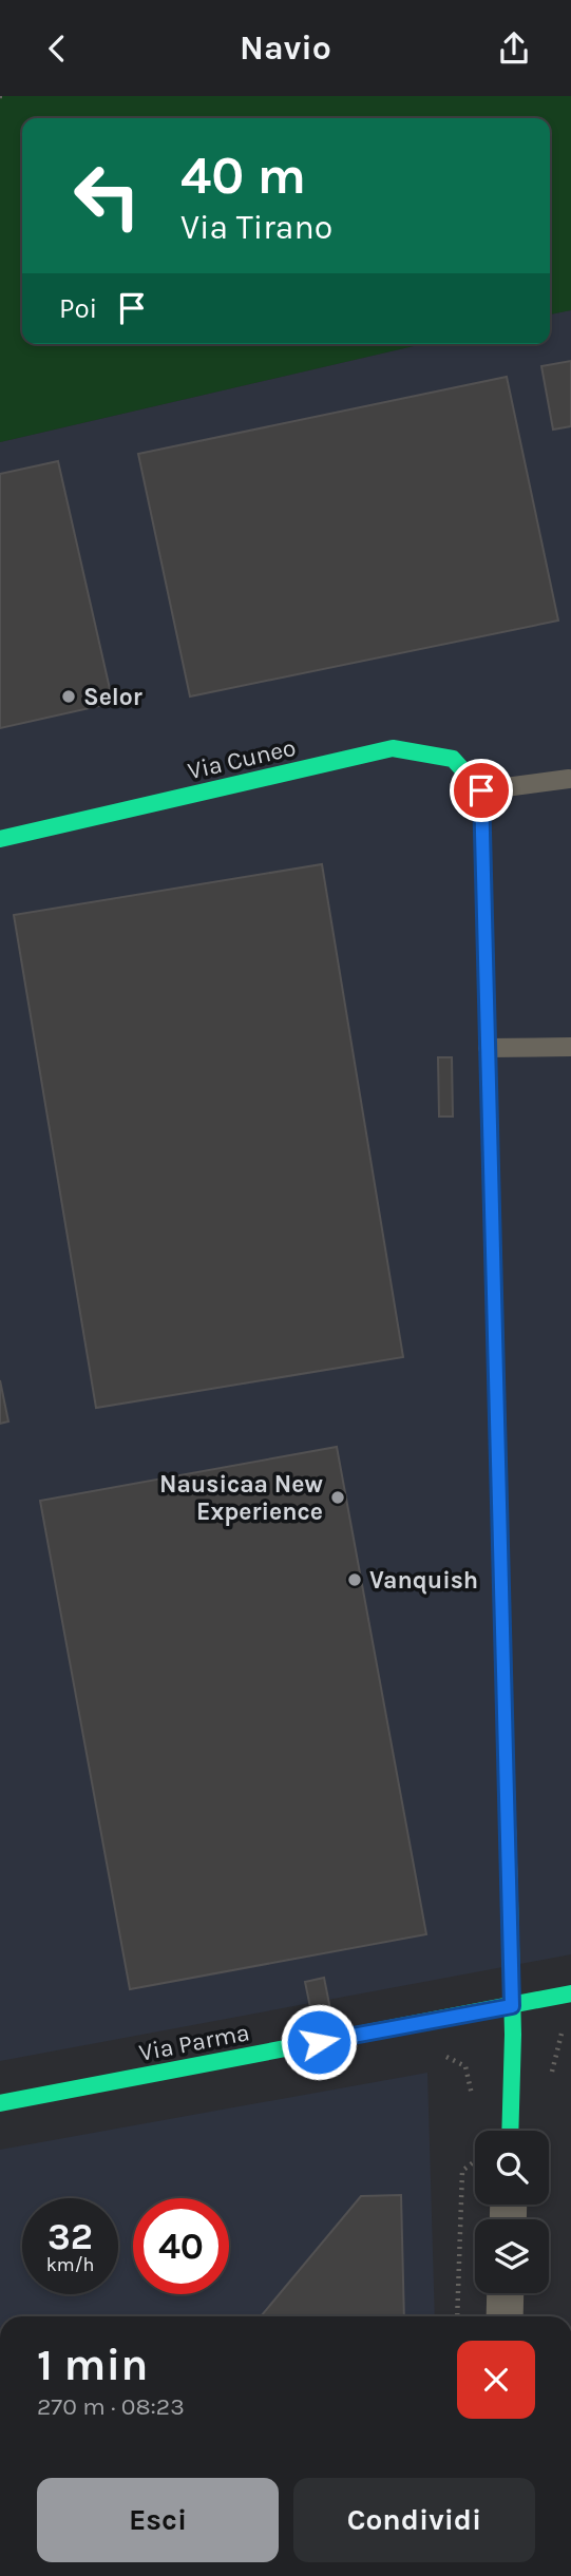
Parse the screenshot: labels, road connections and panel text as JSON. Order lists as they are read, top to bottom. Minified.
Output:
{"streets":{"street":["Via Cuneo","Via Parma"]},"places":["Selor","Nausicaa New Experience","Vanquish"],"page":{"header":"Navio","turn":["40 m","Via Tirano"],"then":"Poi","speed":"32 km/h","limit":"40","heading":["1 min","270 m · 08:23"],"buttons":["Esci","Condividi"]}}
